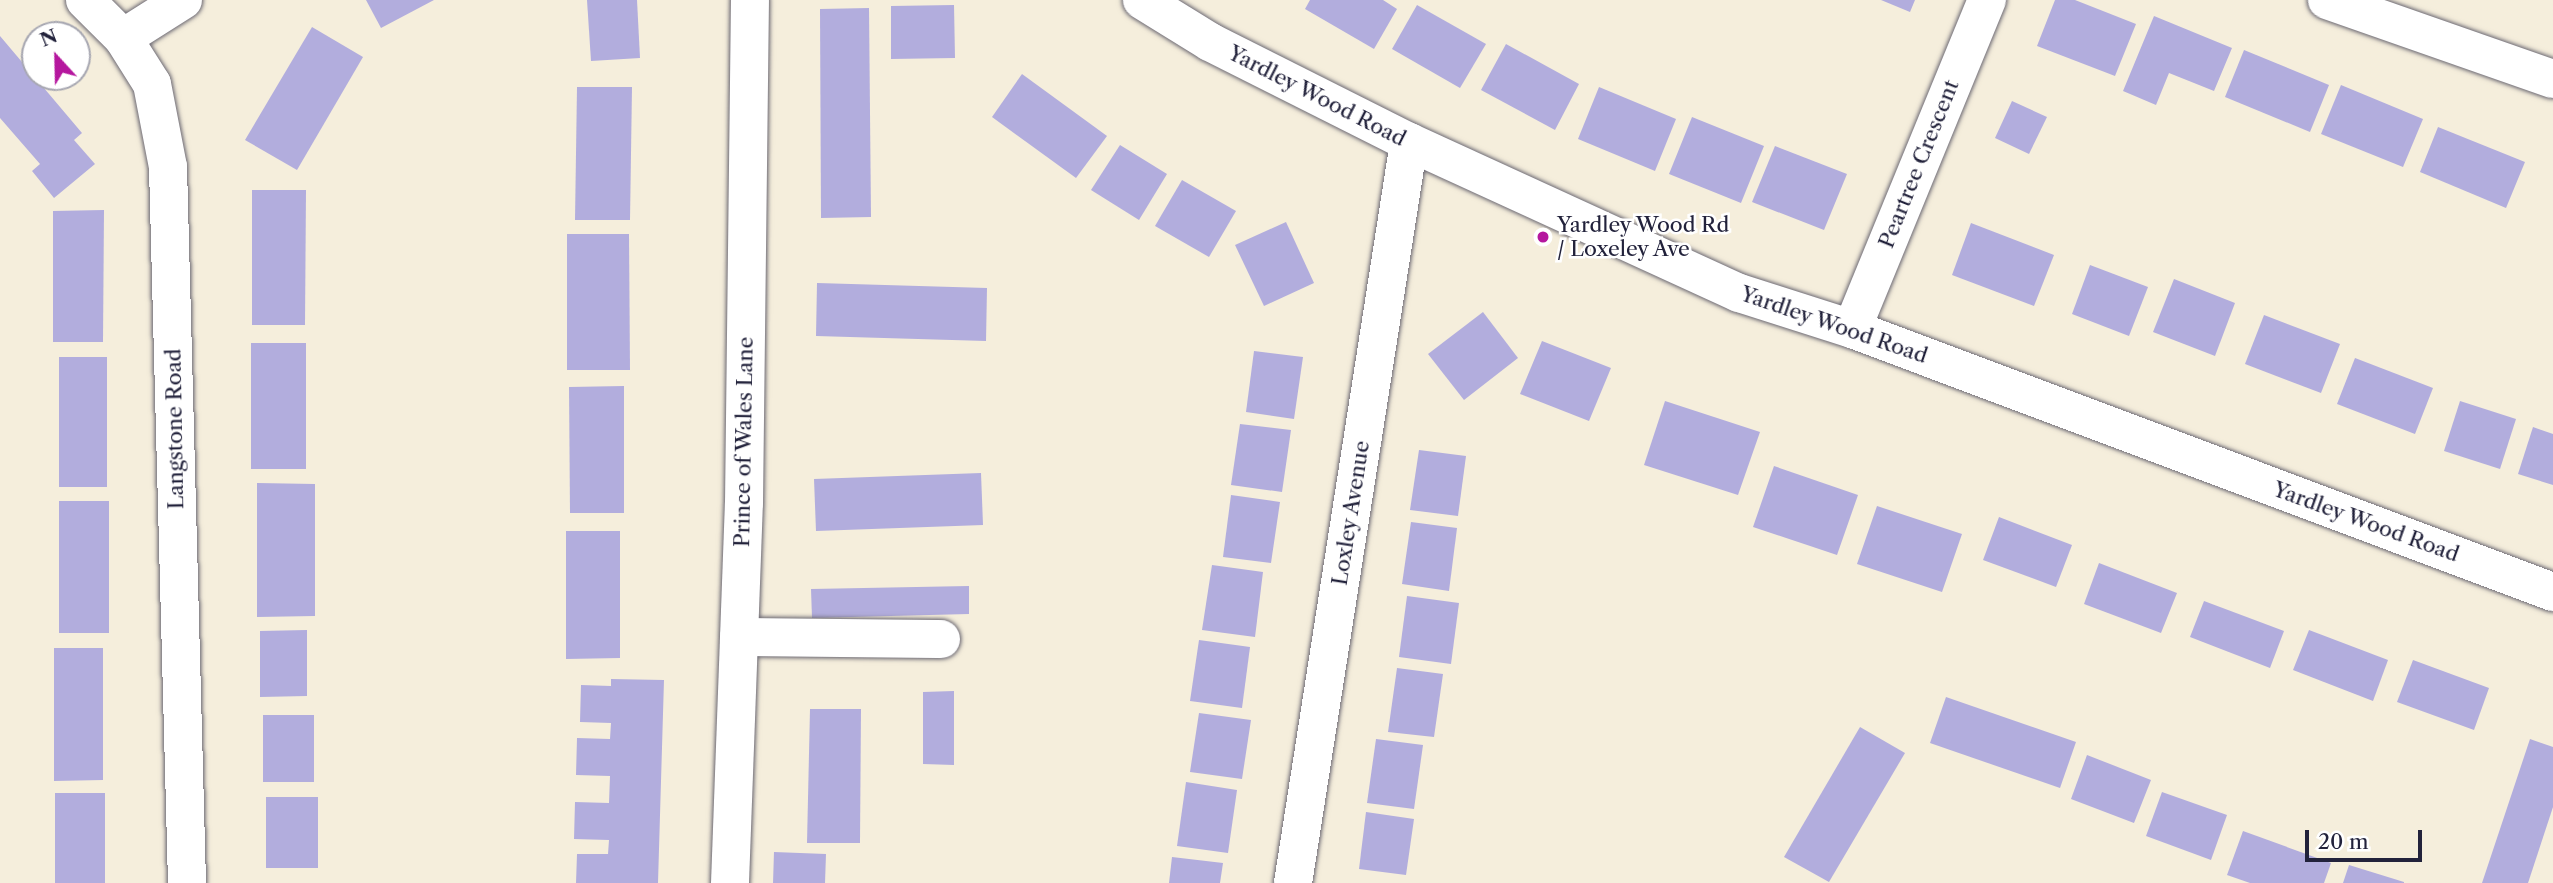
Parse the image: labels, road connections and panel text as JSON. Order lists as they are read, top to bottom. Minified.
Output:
{"streets":{"street":["Yardley Wood Road","Peartree Crescent","Langstone Road","Prince of Wales Lane","Loxley Avenue"]},"crossings":[["Yardley Wood Road","Peartree Crescent"],["Yardley Wood Road","Loxley Avenue"]],"places":["Yardley Wood Rd / Loxeley Ave"],"scale_bar":"20 m","north":"top"}
